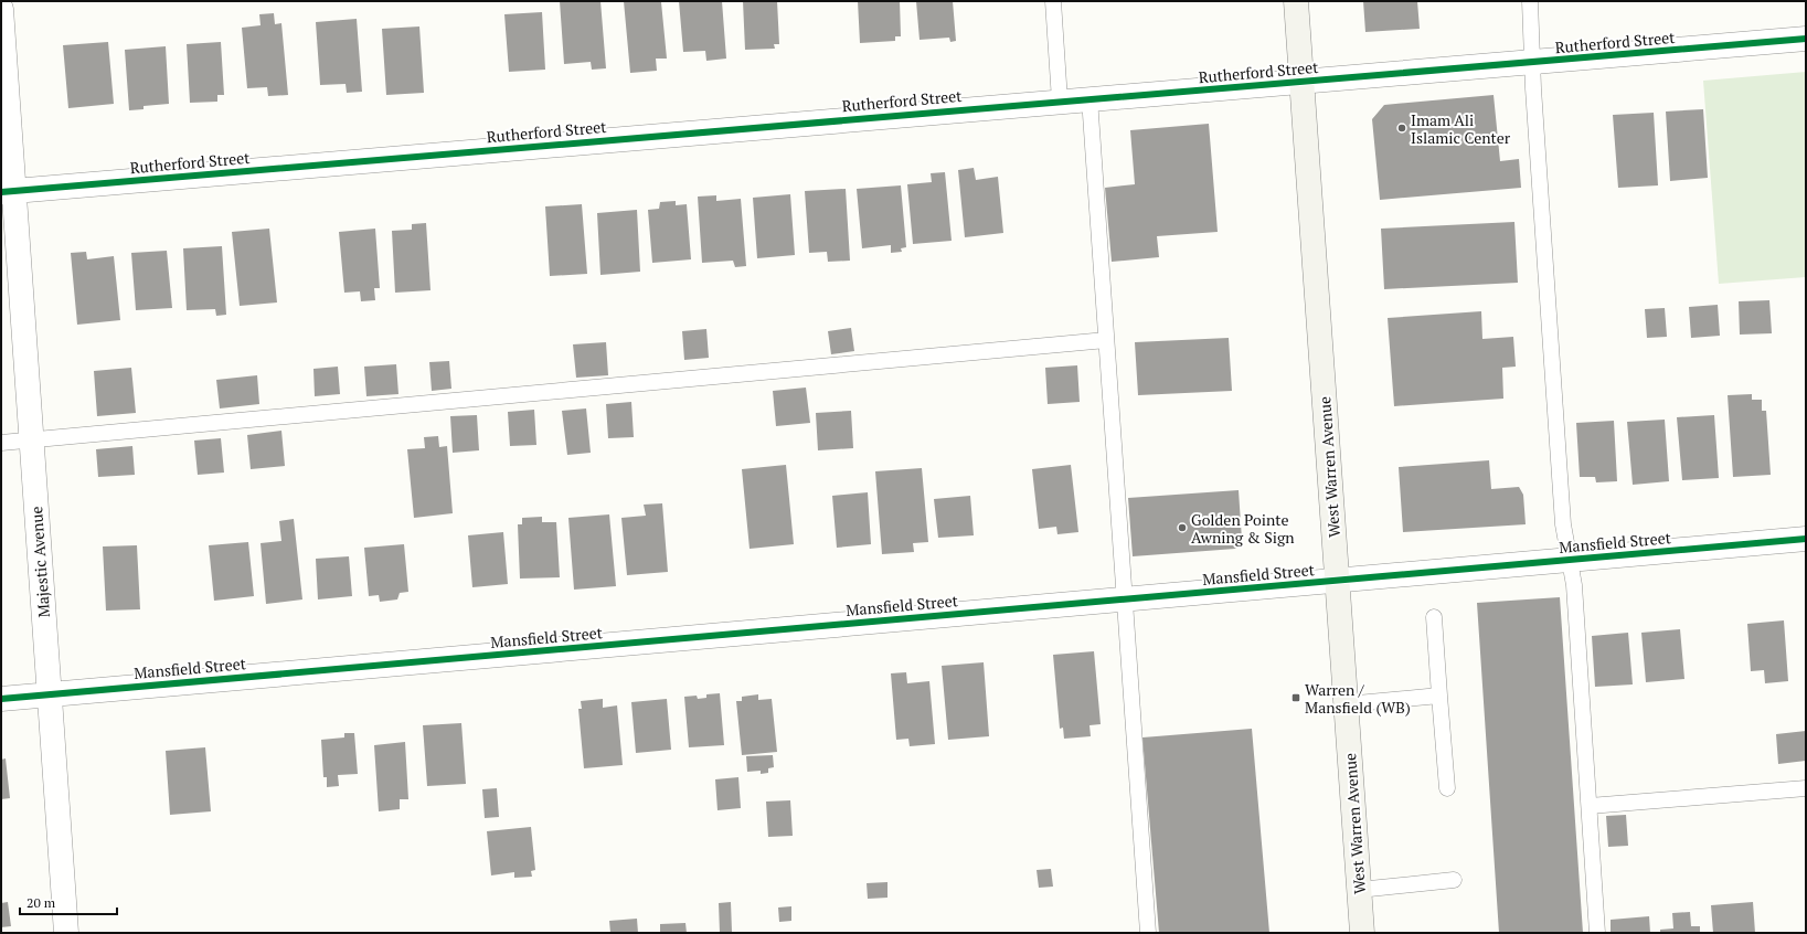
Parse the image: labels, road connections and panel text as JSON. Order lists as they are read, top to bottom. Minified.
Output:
{"streets":{"main road":["West Warren Avenue"],"street":["Rutherford Street","Mansfield Street","Majestic Avenue"]},"crossings":[["Rutherford Street","West Warren Avenue"],["Rutherford Street","Majestic Avenue"],["West Warren Avenue","Mansfield Street"],["Mansfield Street","Majestic Avenue"]],"places":{"other":["Imam Ali Islamic Center","Golden Pointe Awning & Sign"],"transit":["Warren / Mansfield (WB)"]},"scale_bar":"20 m"}
